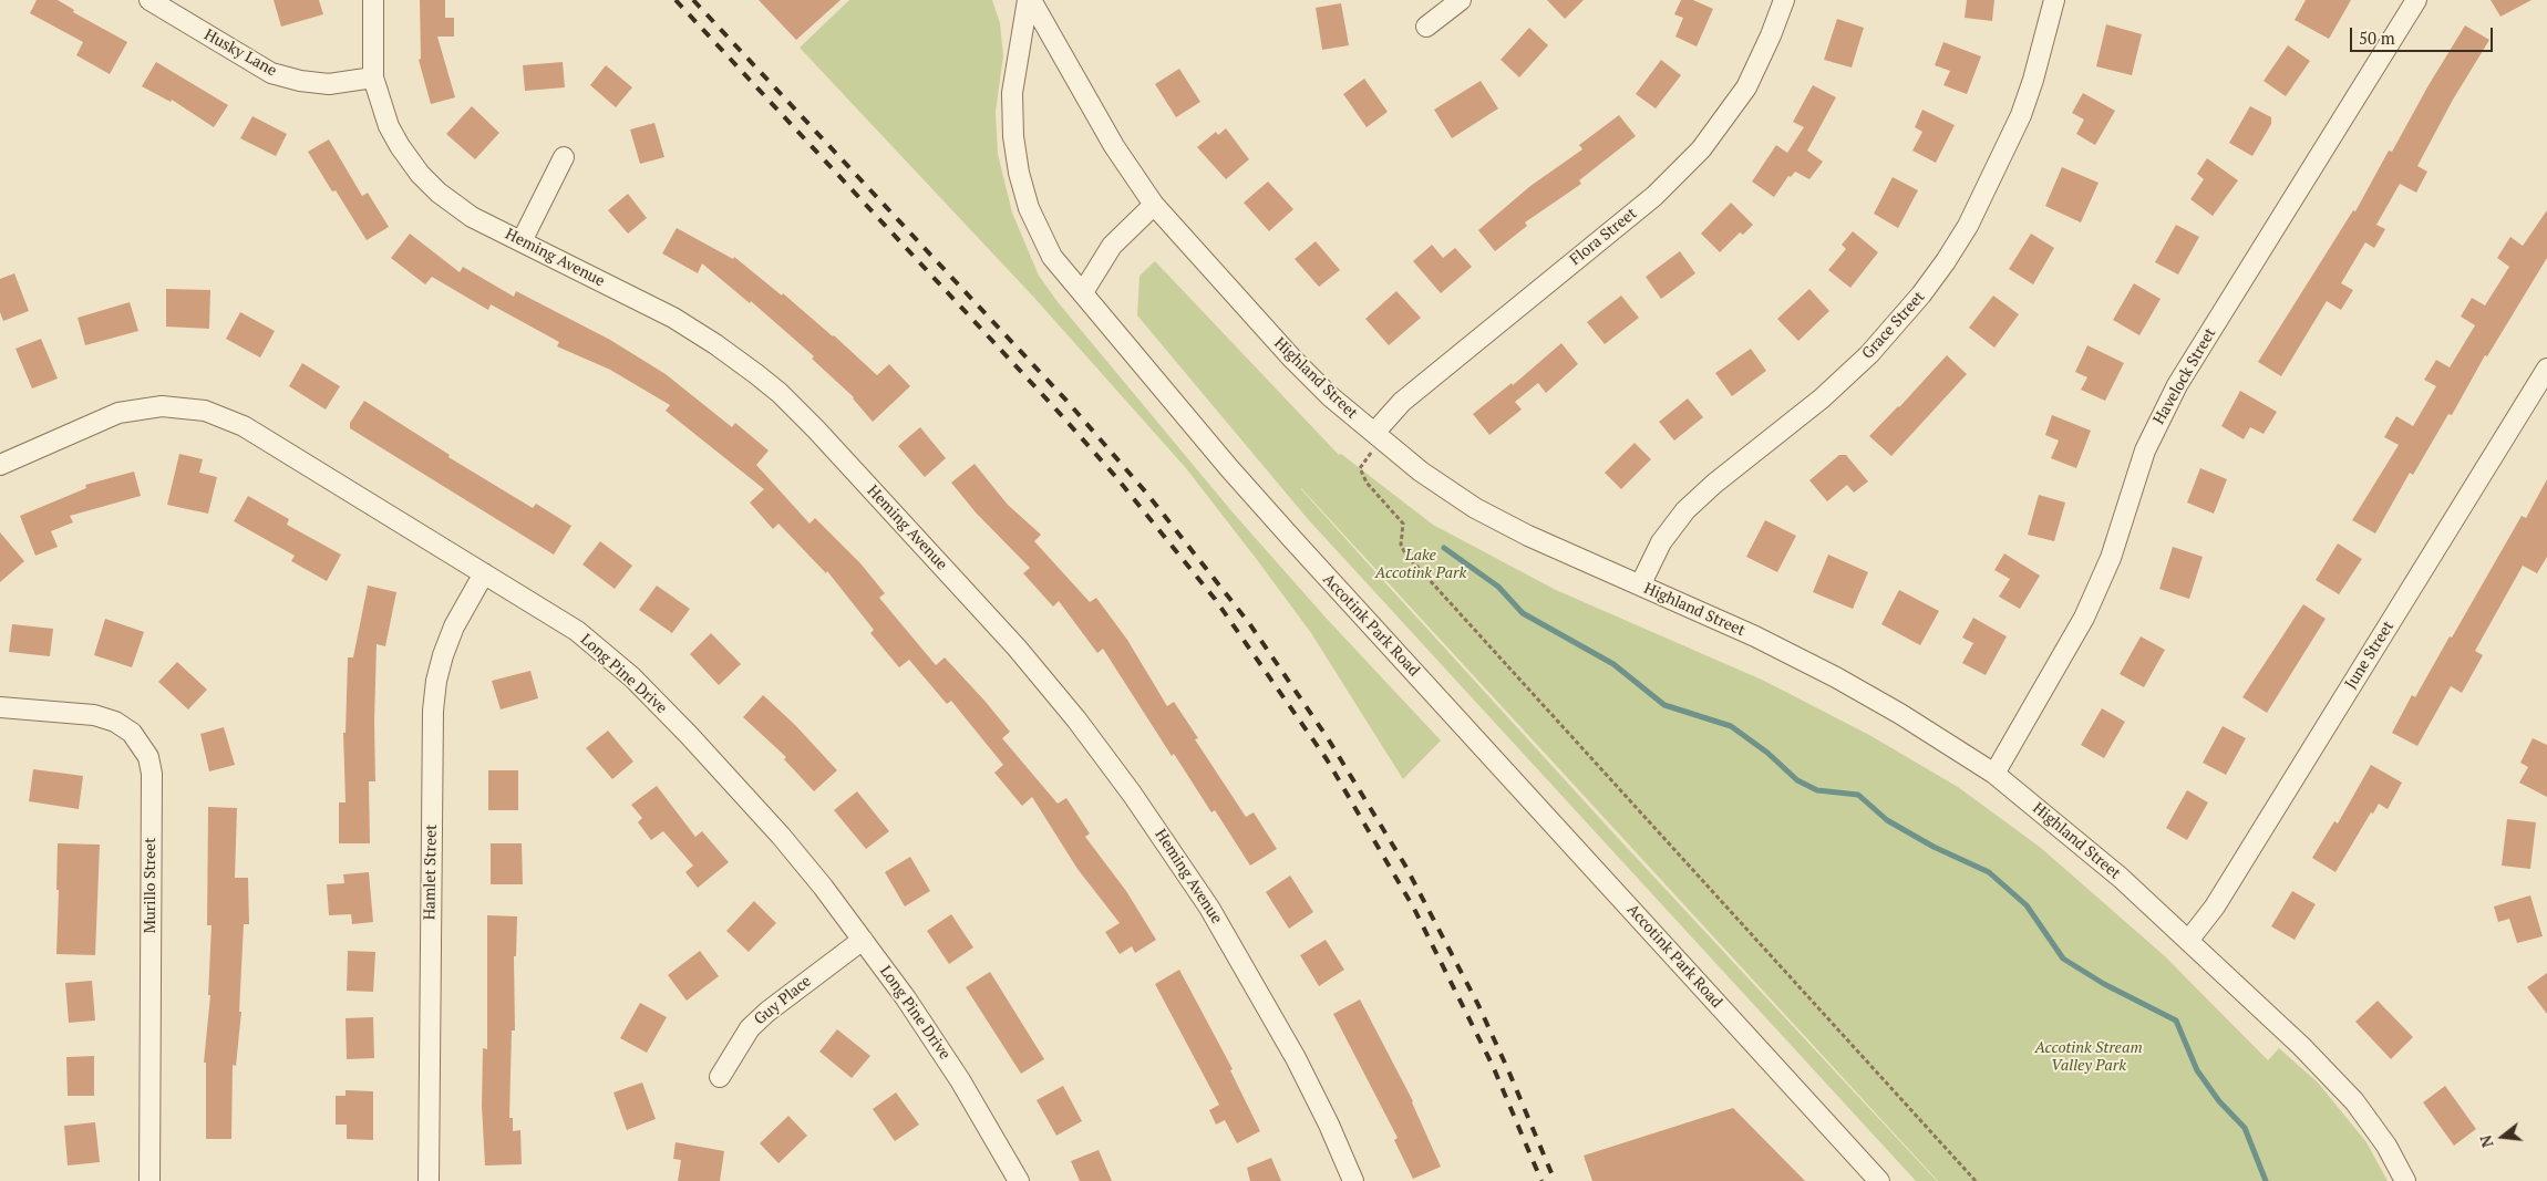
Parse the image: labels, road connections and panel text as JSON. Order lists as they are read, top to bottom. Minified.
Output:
{"streets":{"street":["Husky Lane","Flora Street","Heming Avenue","Grace Street","Havelock Street","Highland Street","Accotink Park Road","June Street","Long Pine Drive","Hamlet Street","Murillo Street","Guy Place"]},"crossings":[["Husky Lane","Heming Avenue"],["Flora Street","Highland Street"],["Grace Street","Highland Street"],["Havelock Street","Highland Street"],["Highland Street","Accotink Park Road"],["Highland Street","June Street"],["Long Pine Drive","Hamlet Street"],["Long Pine Drive","Guy Place"]],"parks":["Lake Accotink Park","Accotink Stream Valley Park"],"scale_bar":"50 m","north":"left"}
